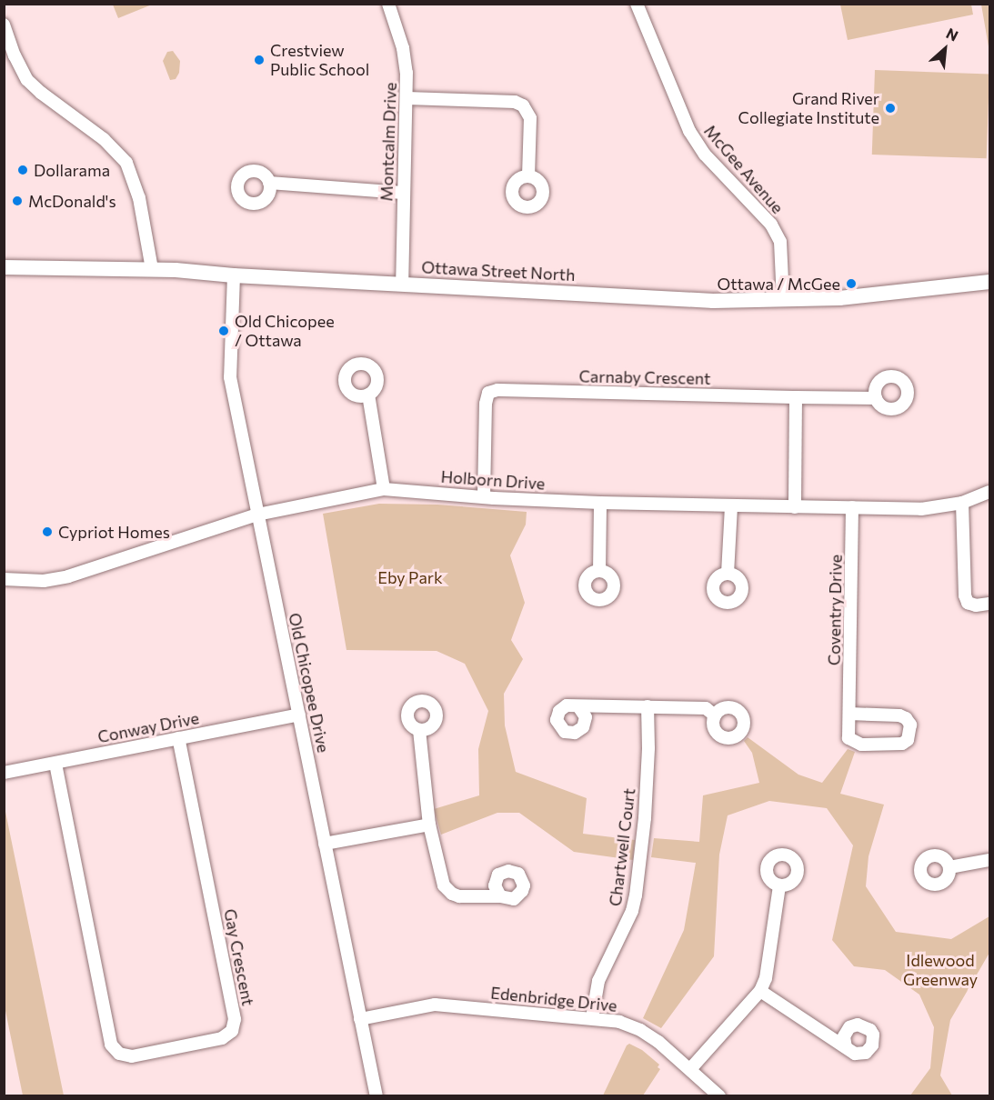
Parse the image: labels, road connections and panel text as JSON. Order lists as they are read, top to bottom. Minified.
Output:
{"streets":{"main road":["Ottawa Street North"],"street":["Montcalm Drive","McGee Avenue","Carnaby Crescent","Holborn Drive","Coventry Drive","Old Chicopee Drive","Conway Drive","Chartwell Court","Gay Crescent","Edenbridge Drive"]},"crossings":[["Montcalm Drive","Ottawa Street North"],["McGee Avenue","Ottawa Street North"],["Ottawa Street North","Old Chicopee Drive"],["Carnaby Crescent","Holborn Drive"],["Holborn Drive","Coventry Drive"],["Holborn Drive","Old Chicopee Drive"],["Old Chicopee Drive","Conway Drive"],["Old Chicopee Drive","Edenbridge Drive"],["Conway Drive","Gay Crescent"],["Chartwell Court","Edenbridge Drive"]],"parks":["Eby Park","Idlewood Greenway"],"places":["Crestview Public School","Grand River Collegiate Institute","Dollarama","McDonald's","Ottawa / McGee","Old Chicopee / Ottawa","Cypriot Homes"],"north":"top right"}
